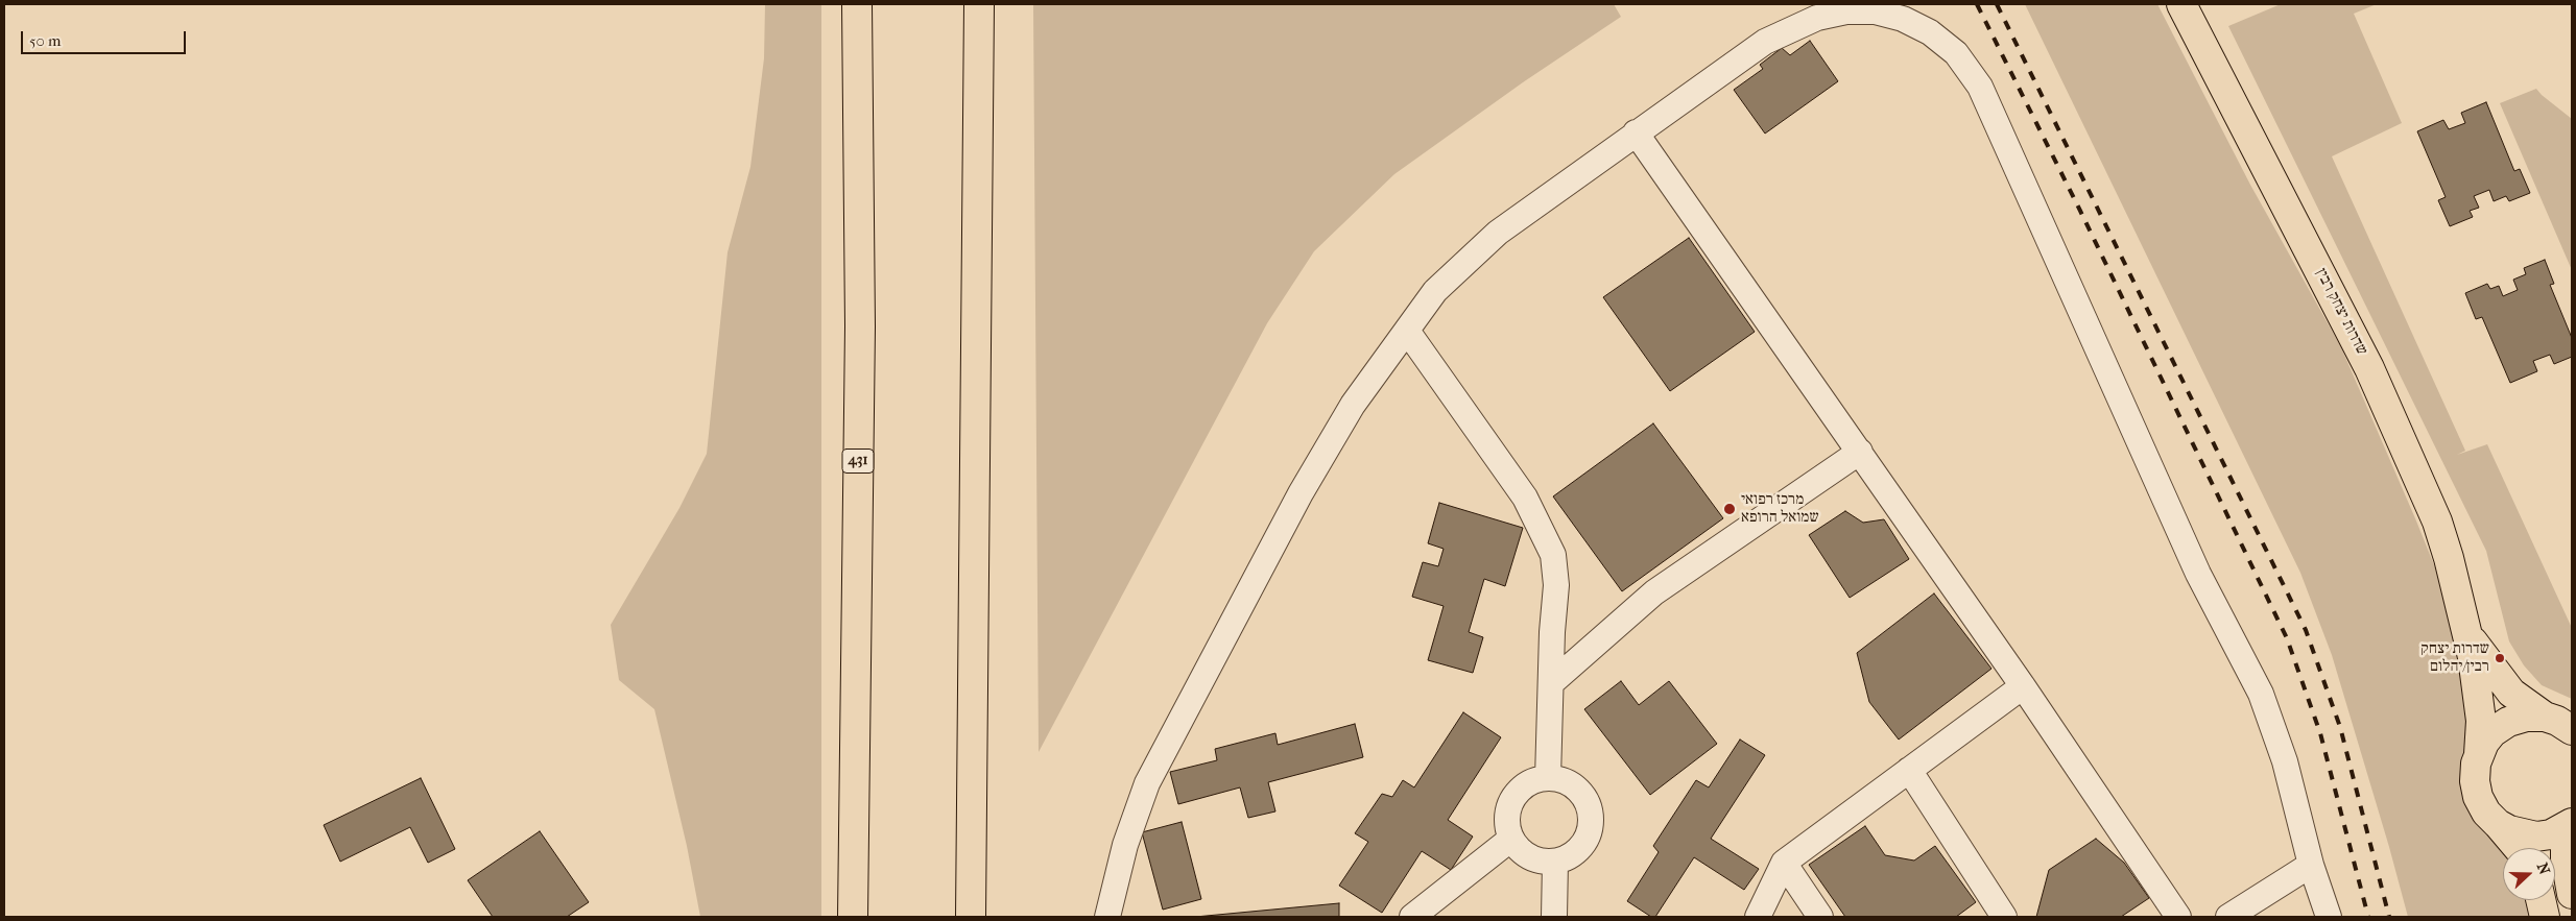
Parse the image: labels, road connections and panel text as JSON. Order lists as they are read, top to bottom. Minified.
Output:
{"streets":{"main road":["שדרות יצחק רבין","431"]},"places":["מרכז רפואי שמואל הרופא","שדרות יצחק רבין/יהלום"],"scale_bar":"50 m","north":"right"}
